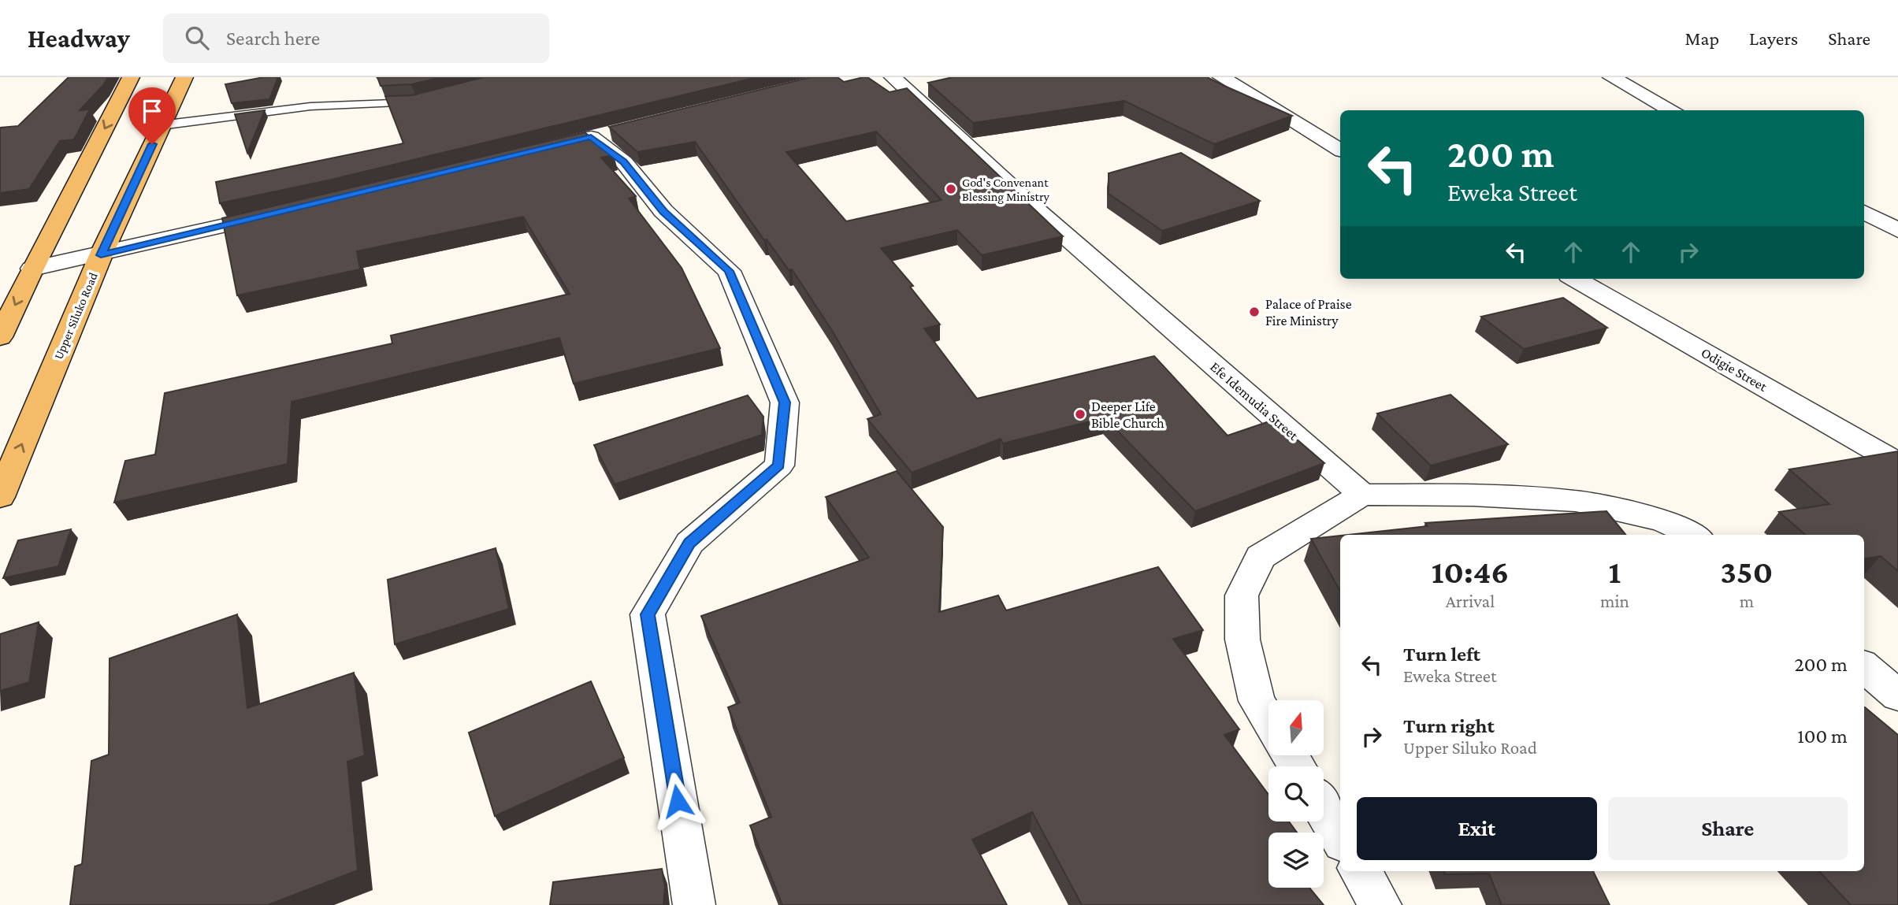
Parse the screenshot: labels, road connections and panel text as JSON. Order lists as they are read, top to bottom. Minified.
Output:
{"streets":{"main road":["Upper Siluko Road"],"street":["Odigie Street","Efe Idemudia Street"]},"places":["God's Convenant Blessing Ministry","Palace of Praise Fire Ministry","Deeper Life Bible Church"],"north":"top","page":{"header":"Headway","search":"Search here","nav":["Map","Layers","Share"],"turn":["200 m","Eweka Street"],"eta":["10:46","Arrival","1","min","350","m"],"list":[{"name":"Turn left","note":"Eweka Street","value":"200 m"},{"name":"Turn right","note":"Upper Siluko Road","value":"100 m"}],"buttons":["Exit","Share"]}}
